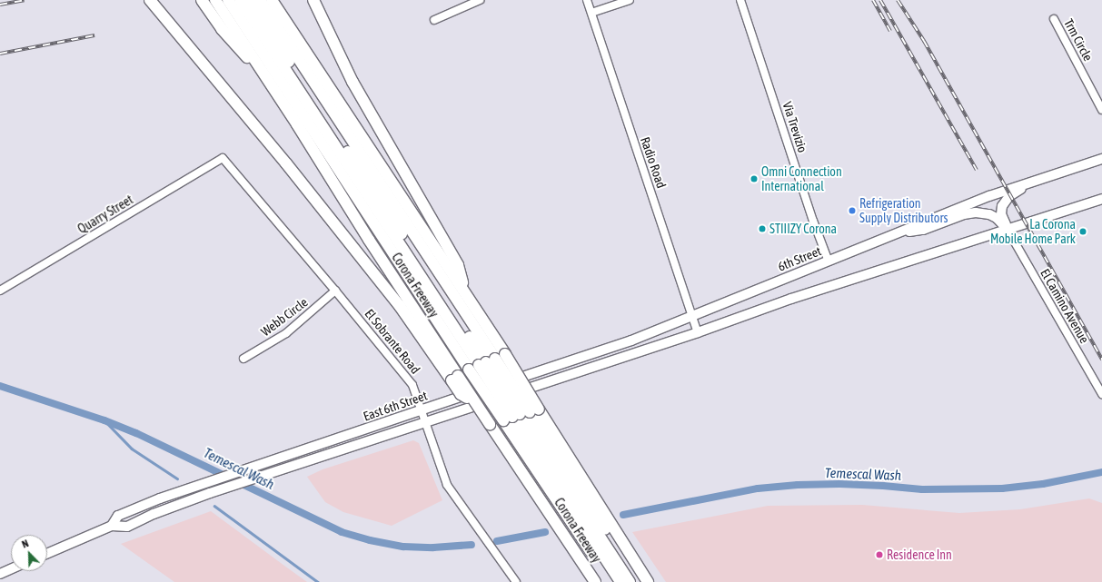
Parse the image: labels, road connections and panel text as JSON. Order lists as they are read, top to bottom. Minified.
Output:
{"streets":{"highway":["Corona Freeway"],"main road":["6th Street","East 6th Street"],"street":["Trm Circle","Via Trevizio","Radio Road","Quarry Street","El Camino Avenue","Webb Circle","El Sobrante Road"]},"crossings":[["Via Trevizio","6th Street"],["Radio Road","6th Street"],["Radio Road","East 6th Street"],["Quarry Street","El Sobrante Road"],["6th Street","East 6th Street"],["Webb Circle","El Sobrante Road"],["El Sobrante Road","East 6th Street"]],"water":["Temescal Wash"],"places":["Omni Connection International","Refrigeration Supply Distributors","STIIIZY Corona","La Corona Mobile Home Park","Residence Inn"],"north":"top left"}
